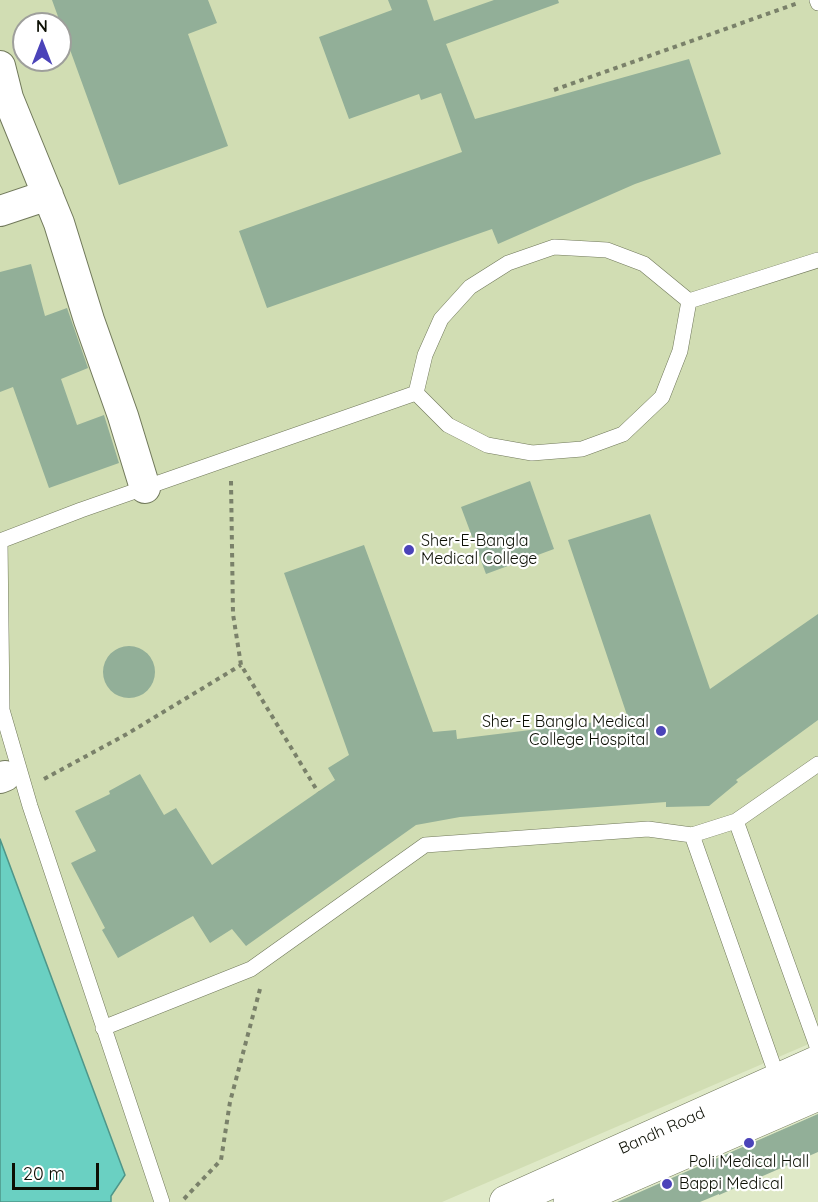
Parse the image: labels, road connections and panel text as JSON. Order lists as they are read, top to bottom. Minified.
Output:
{"streets":{"highway":["Bandh Road"]},"places":["Sher-E-Bangla Medical College","Sher-E Bangla Medical College Hospital","Poli Medical Hall","Bappi Medical"],"scale_bar":"20 m","north":"top"}
